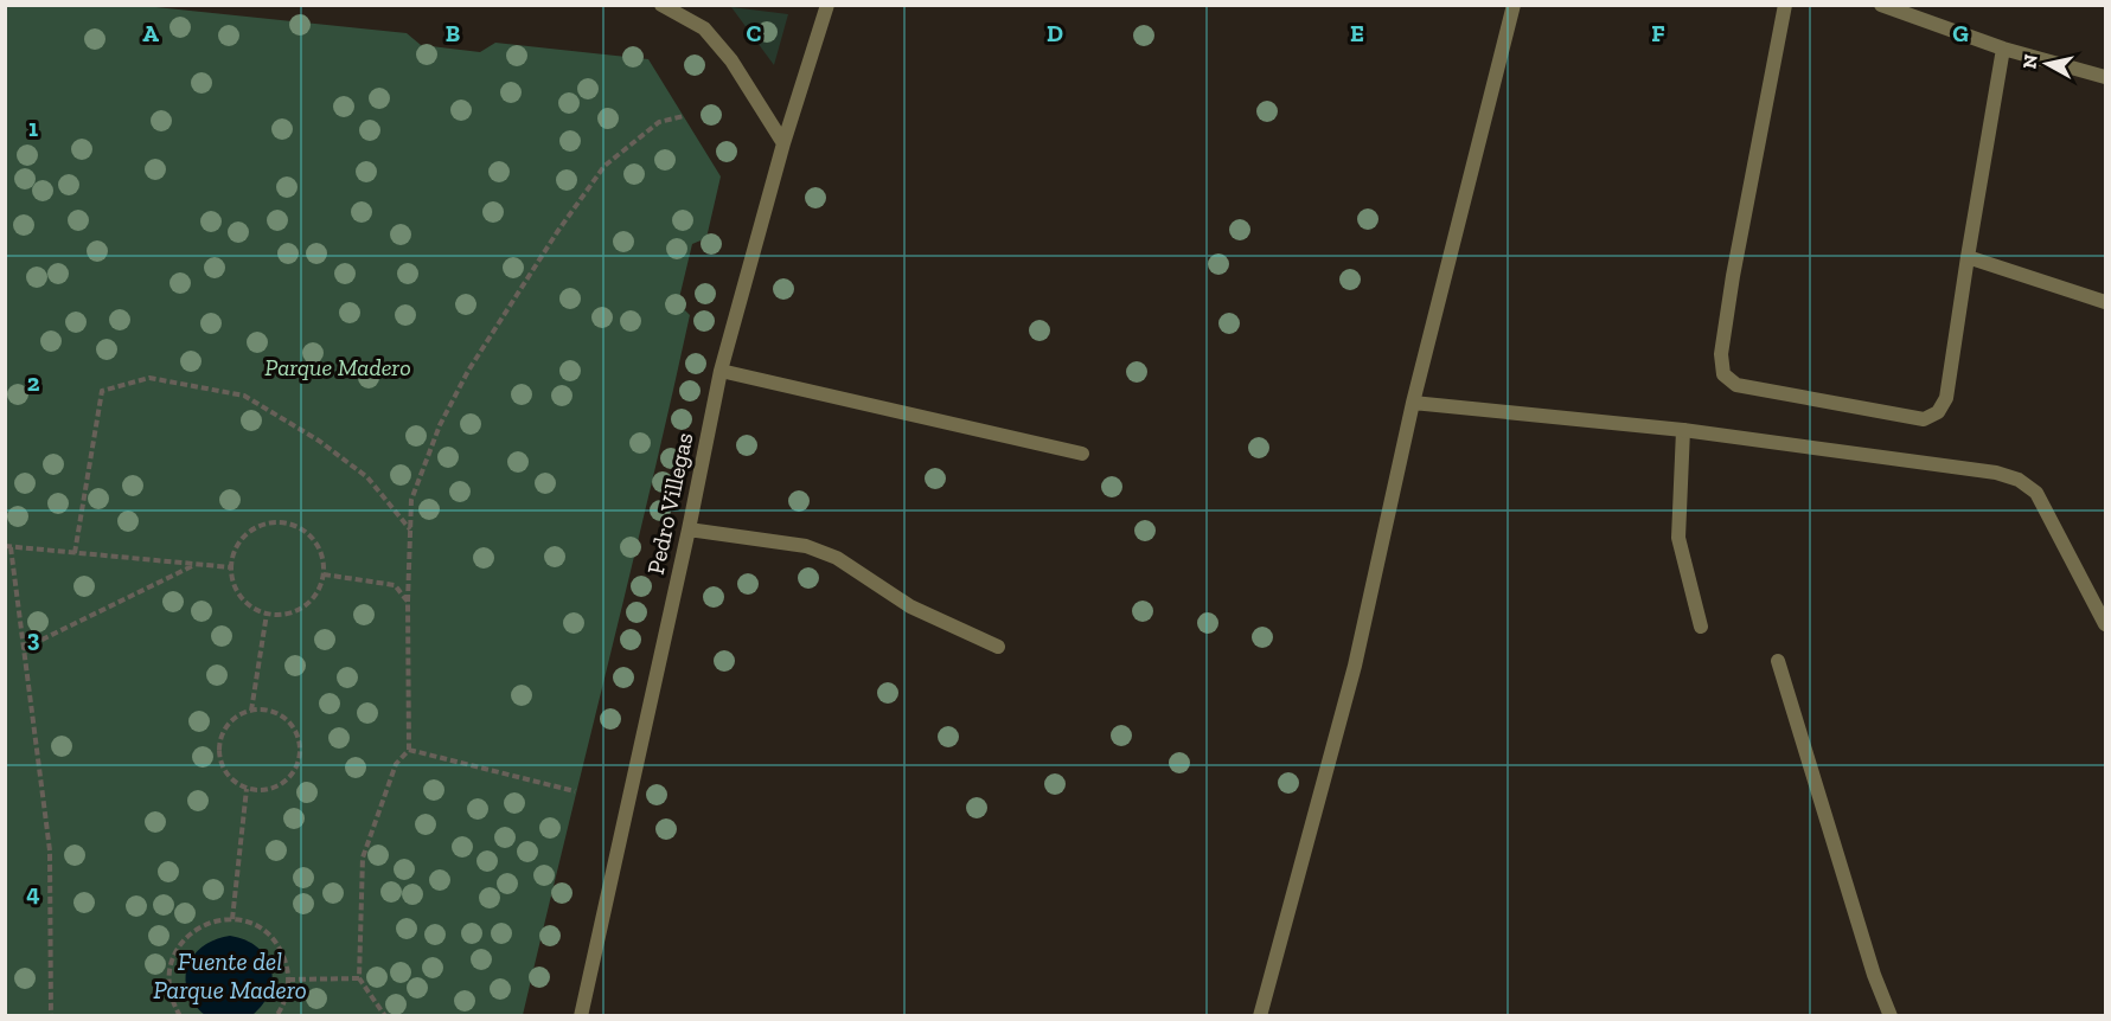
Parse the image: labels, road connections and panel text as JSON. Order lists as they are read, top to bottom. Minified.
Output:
{"streets":{"street":["Pedro Villegas"]},"water":["Fuente del Parque Madero"],"parks":["Parque Madero"],"north":"left","grid":{"columns":["A","B","C","D","E","F","G"],"rows":["1","2","3","4"]}}
